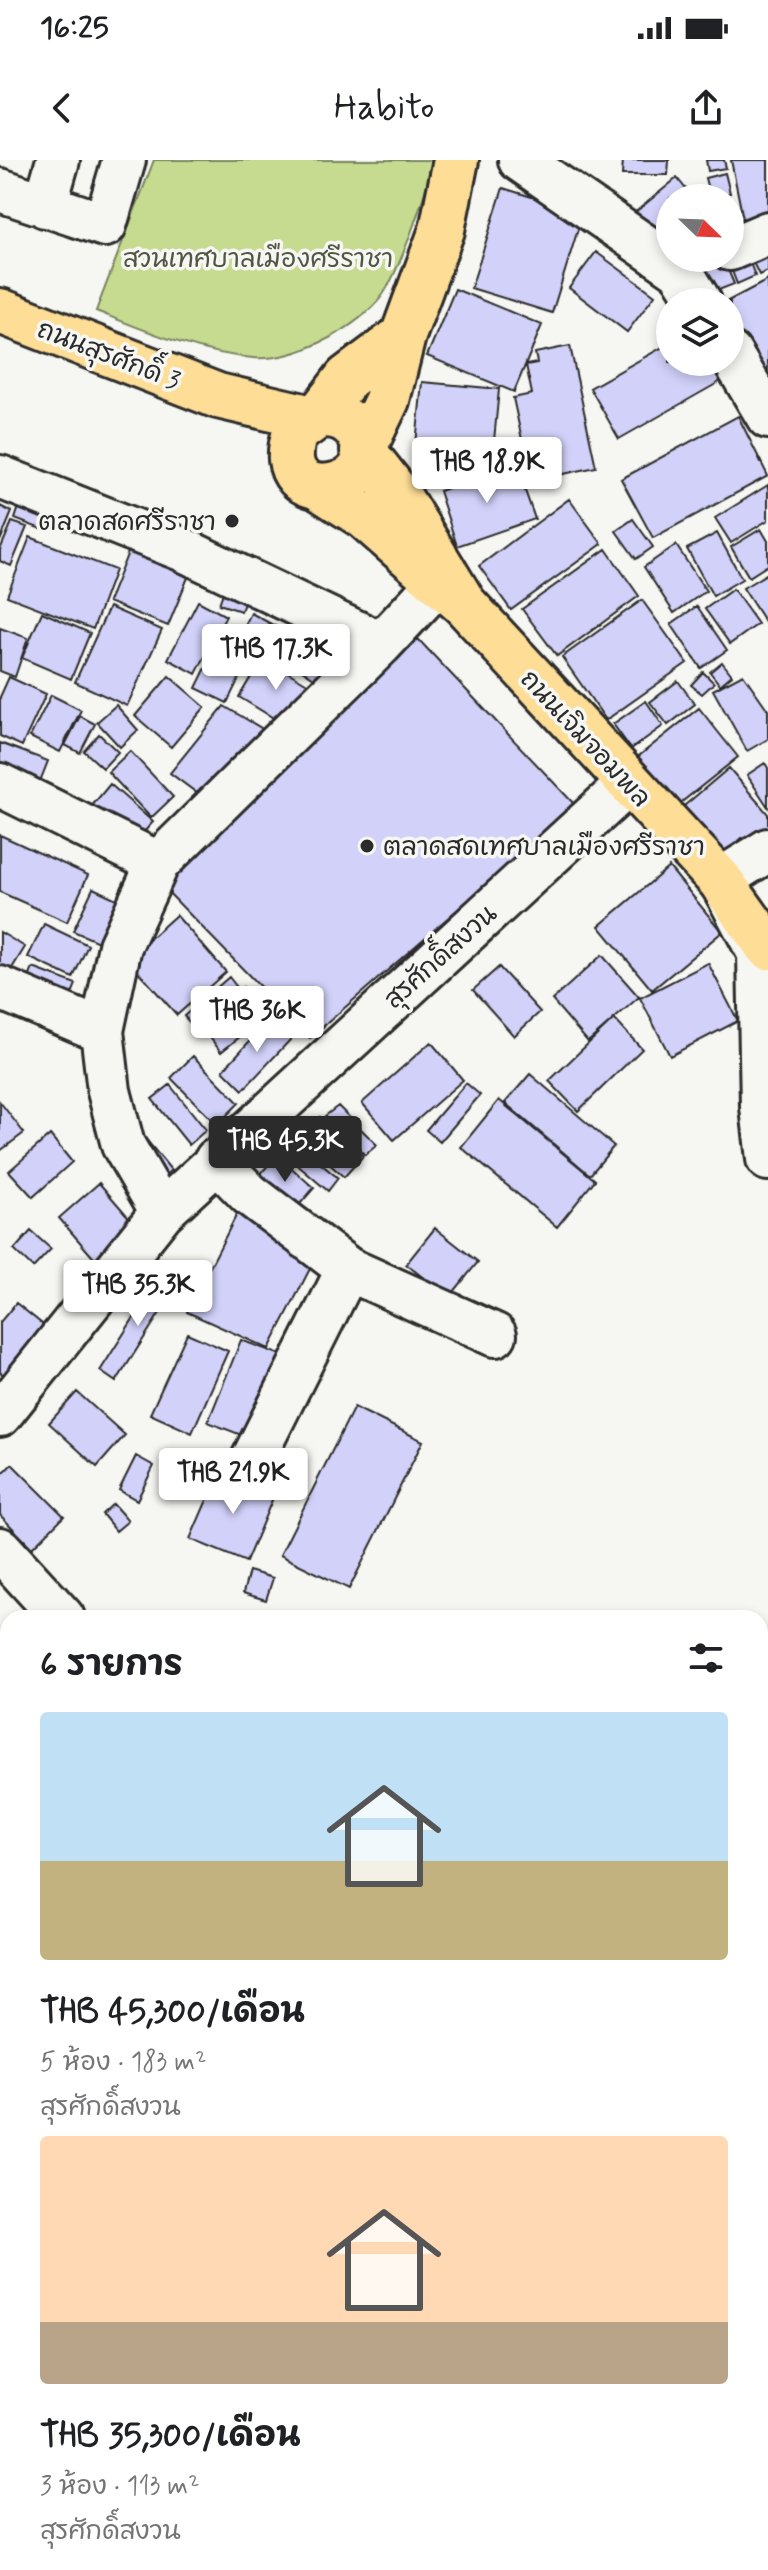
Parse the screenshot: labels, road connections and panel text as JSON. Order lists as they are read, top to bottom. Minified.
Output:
{"streets":{"main road":["ถนนสุรศักดิ์ 3","ถนนเจิมจอมพล"],"street":["สุรศักดิ์สงวน"]},"crossings":[["ถนนสุรศักดิ์ 3","ถนนเจิมจอมพล"],["ถนนเจิมจอมพล","สุรศักดิ์สงวน"]],"parks":["สวนเทศบาลเมืองศรีราชา"],"places":["ตลาดสดศรีราชา","ตลาดสดเทศบาลเมืองศรีราชา"],"north":"bottom right","page":{"status":"16:25","header":"Habito","price":["THB 18.9K","THB 17.3K","THB 36K","THB 45.3K","THB 35.3K","THB 21.9K"],"heading":"6 รายการ","list":[{"name":"THB 45,300/เดือน","note":"5 ห้อง · 183 m² · สุรศักดิ์สงวน"},{"name":"THB 35,300/เดือน","note":"3 ห้อง · 113 m² · สุรศักดิ์สงวน"}]}}
